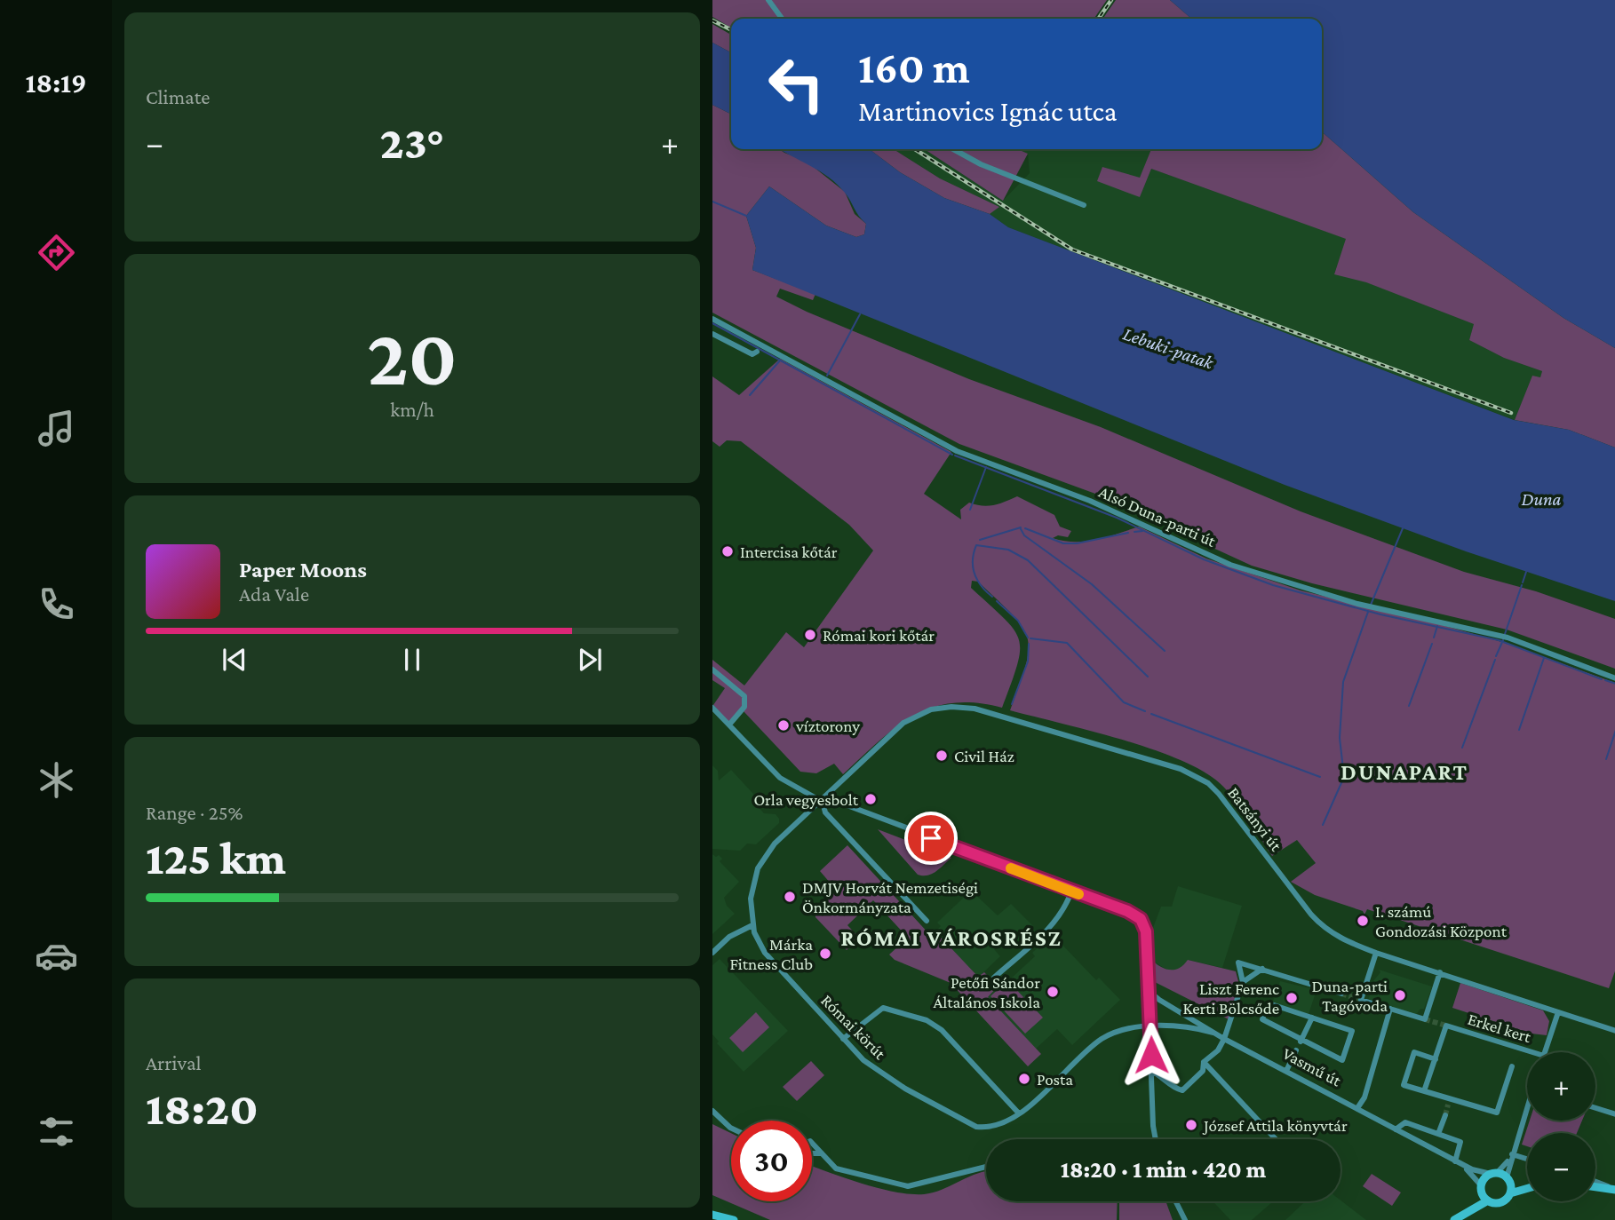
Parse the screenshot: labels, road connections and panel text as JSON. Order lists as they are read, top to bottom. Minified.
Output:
{"streets":{"street":["Alsó Duna-parti út","Batsányi út","Római körút","Erkel kert","Vasmű út"]},"crossings":[["Batsányi út","Római körút"],["Batsányi út","Erkel kert"],["Római körút","Vasmű út"]],"districts":["DUNAPART","RÓMAI VÁROSRÉSZ"],"water":["Lebuki-patak","Duna"],"places":["Intercisa kőtár","Római kori kőtár","víztorony","Civil Ház","Orla vegyesbolt","DMJV Horvát Nemzetiségi Önkormányzata","I. számú Gondozási Központ","Márka Fitness Club","Petőfi Sándor Általános Iskola","Duna-parti Tagóvoda","Liszt Ferenc Kerti Bölcsőde","Posta","József Attila könyvtár"],"page":{"tabs":"18:19","tile":["Climate",["20","km/h"],["Range · 25%","125 km"],["Arrival","18:20"]],"turn":["160 m","Martinovics Ignác utca"],"heat":["−","23°","+"],"song":["Paper Moons","Ada Vale"],"map_buttons":["+","−"],"limit":"30","trip":"18:20 · 1 min · 420 m"}}
